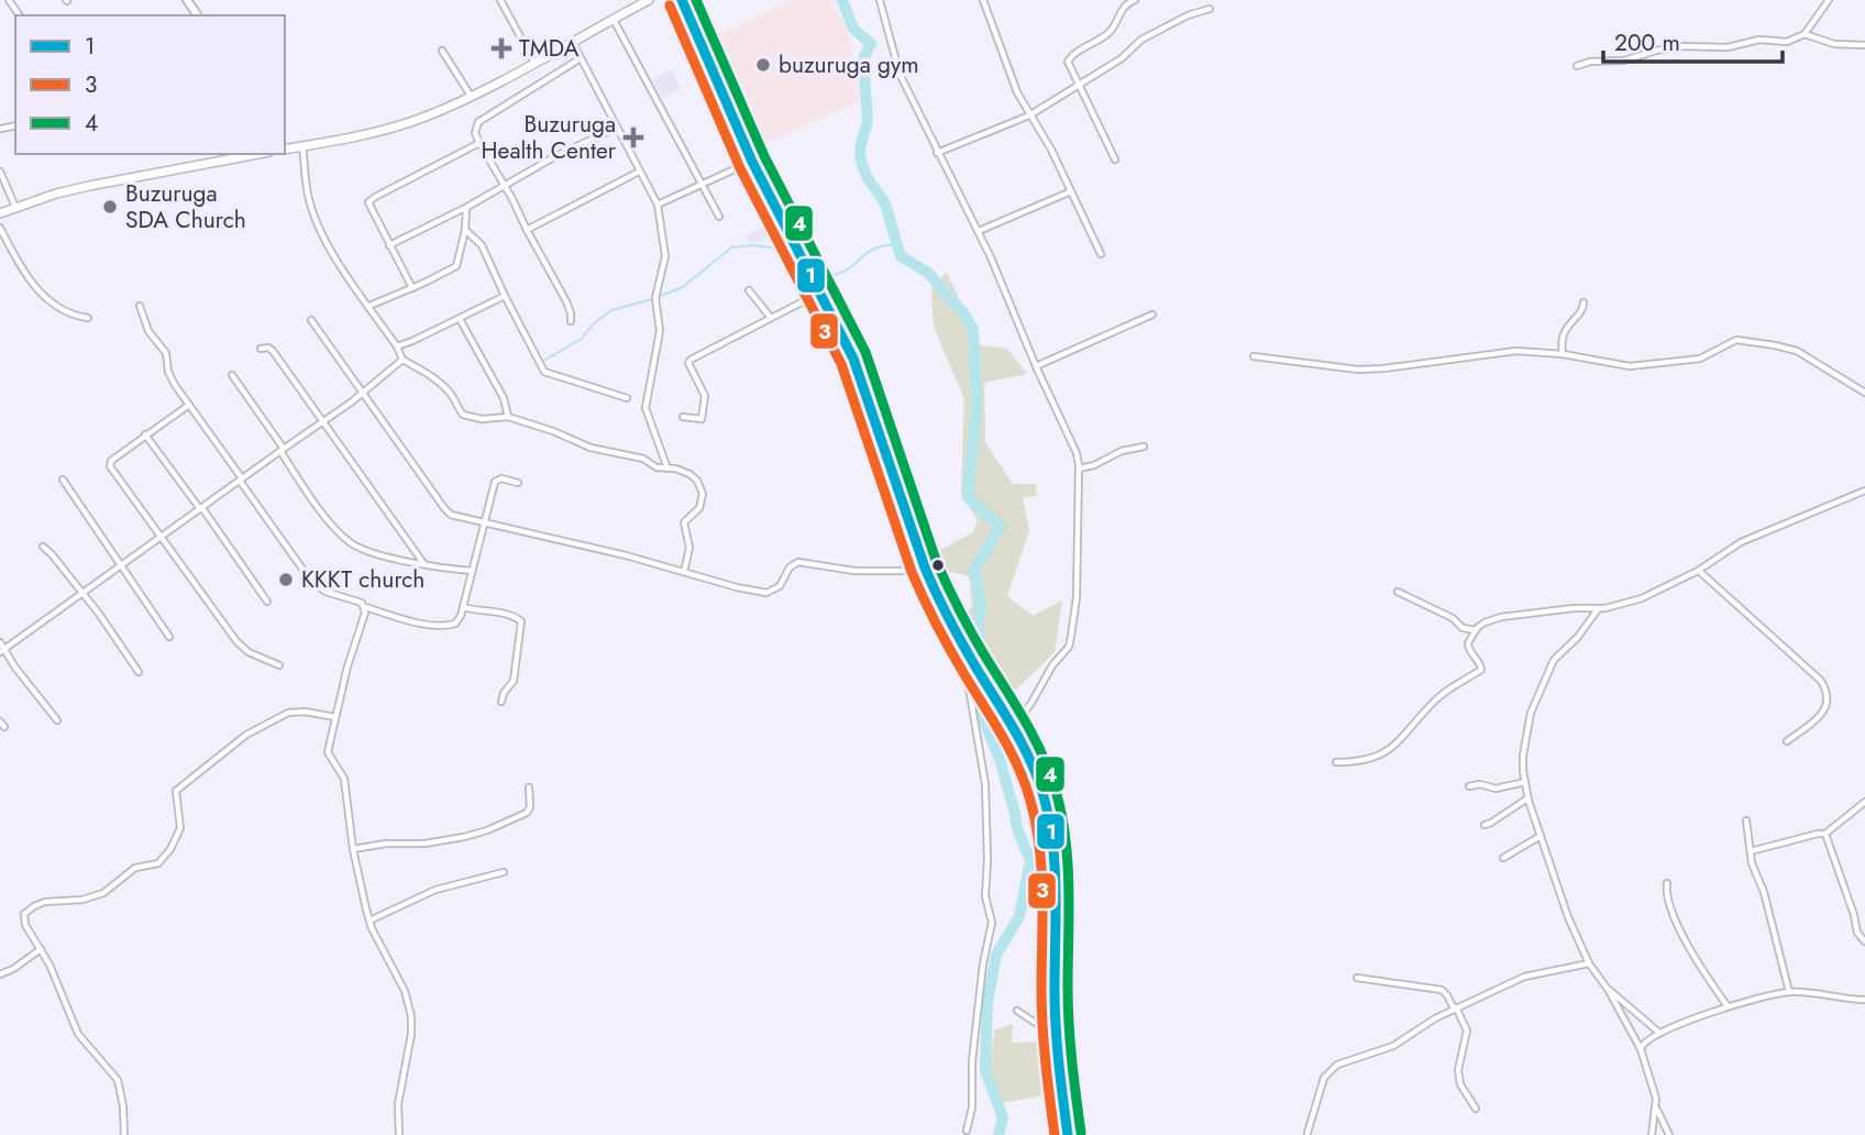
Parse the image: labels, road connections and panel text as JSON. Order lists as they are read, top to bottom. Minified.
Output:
{"places":{"health":["TMDA","Buzuruga Health Center"],"other":["buzuruga gym","Buzuruga SDA Church","KKKT church"]},"lines":["transit line 1","transit line 4","transit line 3"],"legend":["1","3","4"],"scale_bar":"200 m"}
